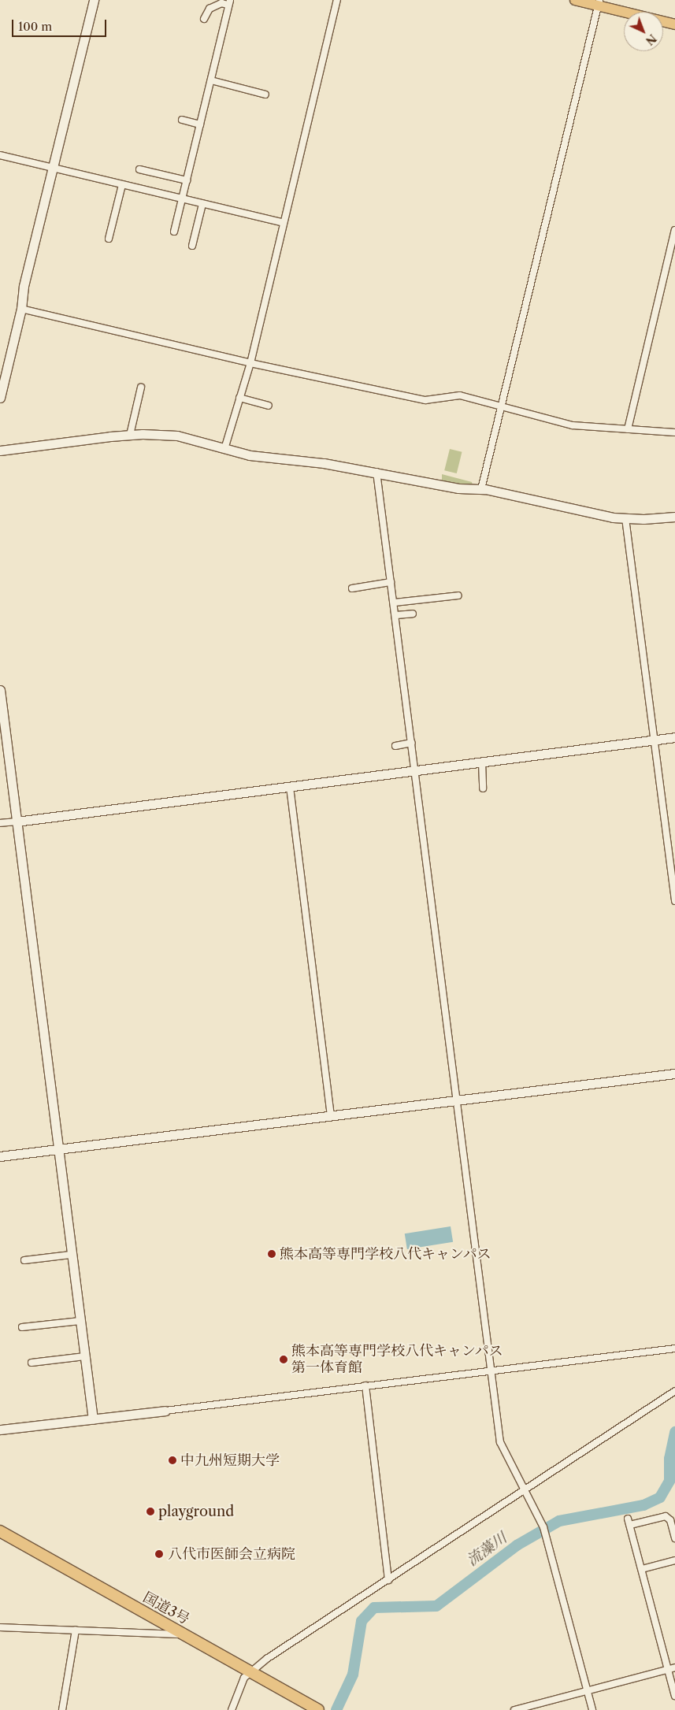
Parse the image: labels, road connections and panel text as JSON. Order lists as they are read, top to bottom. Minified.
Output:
{"streets":{"highway":["国道3号"]},"water":["流藻川"],"places":["熊本高等専門学校八代キャンパス","熊本高等専門学校八代キャンパス 第一体育館","中九州短期大学","playground","八代市医師会立病院"],"scale_bar":"100 m","north":"bottom right"}
